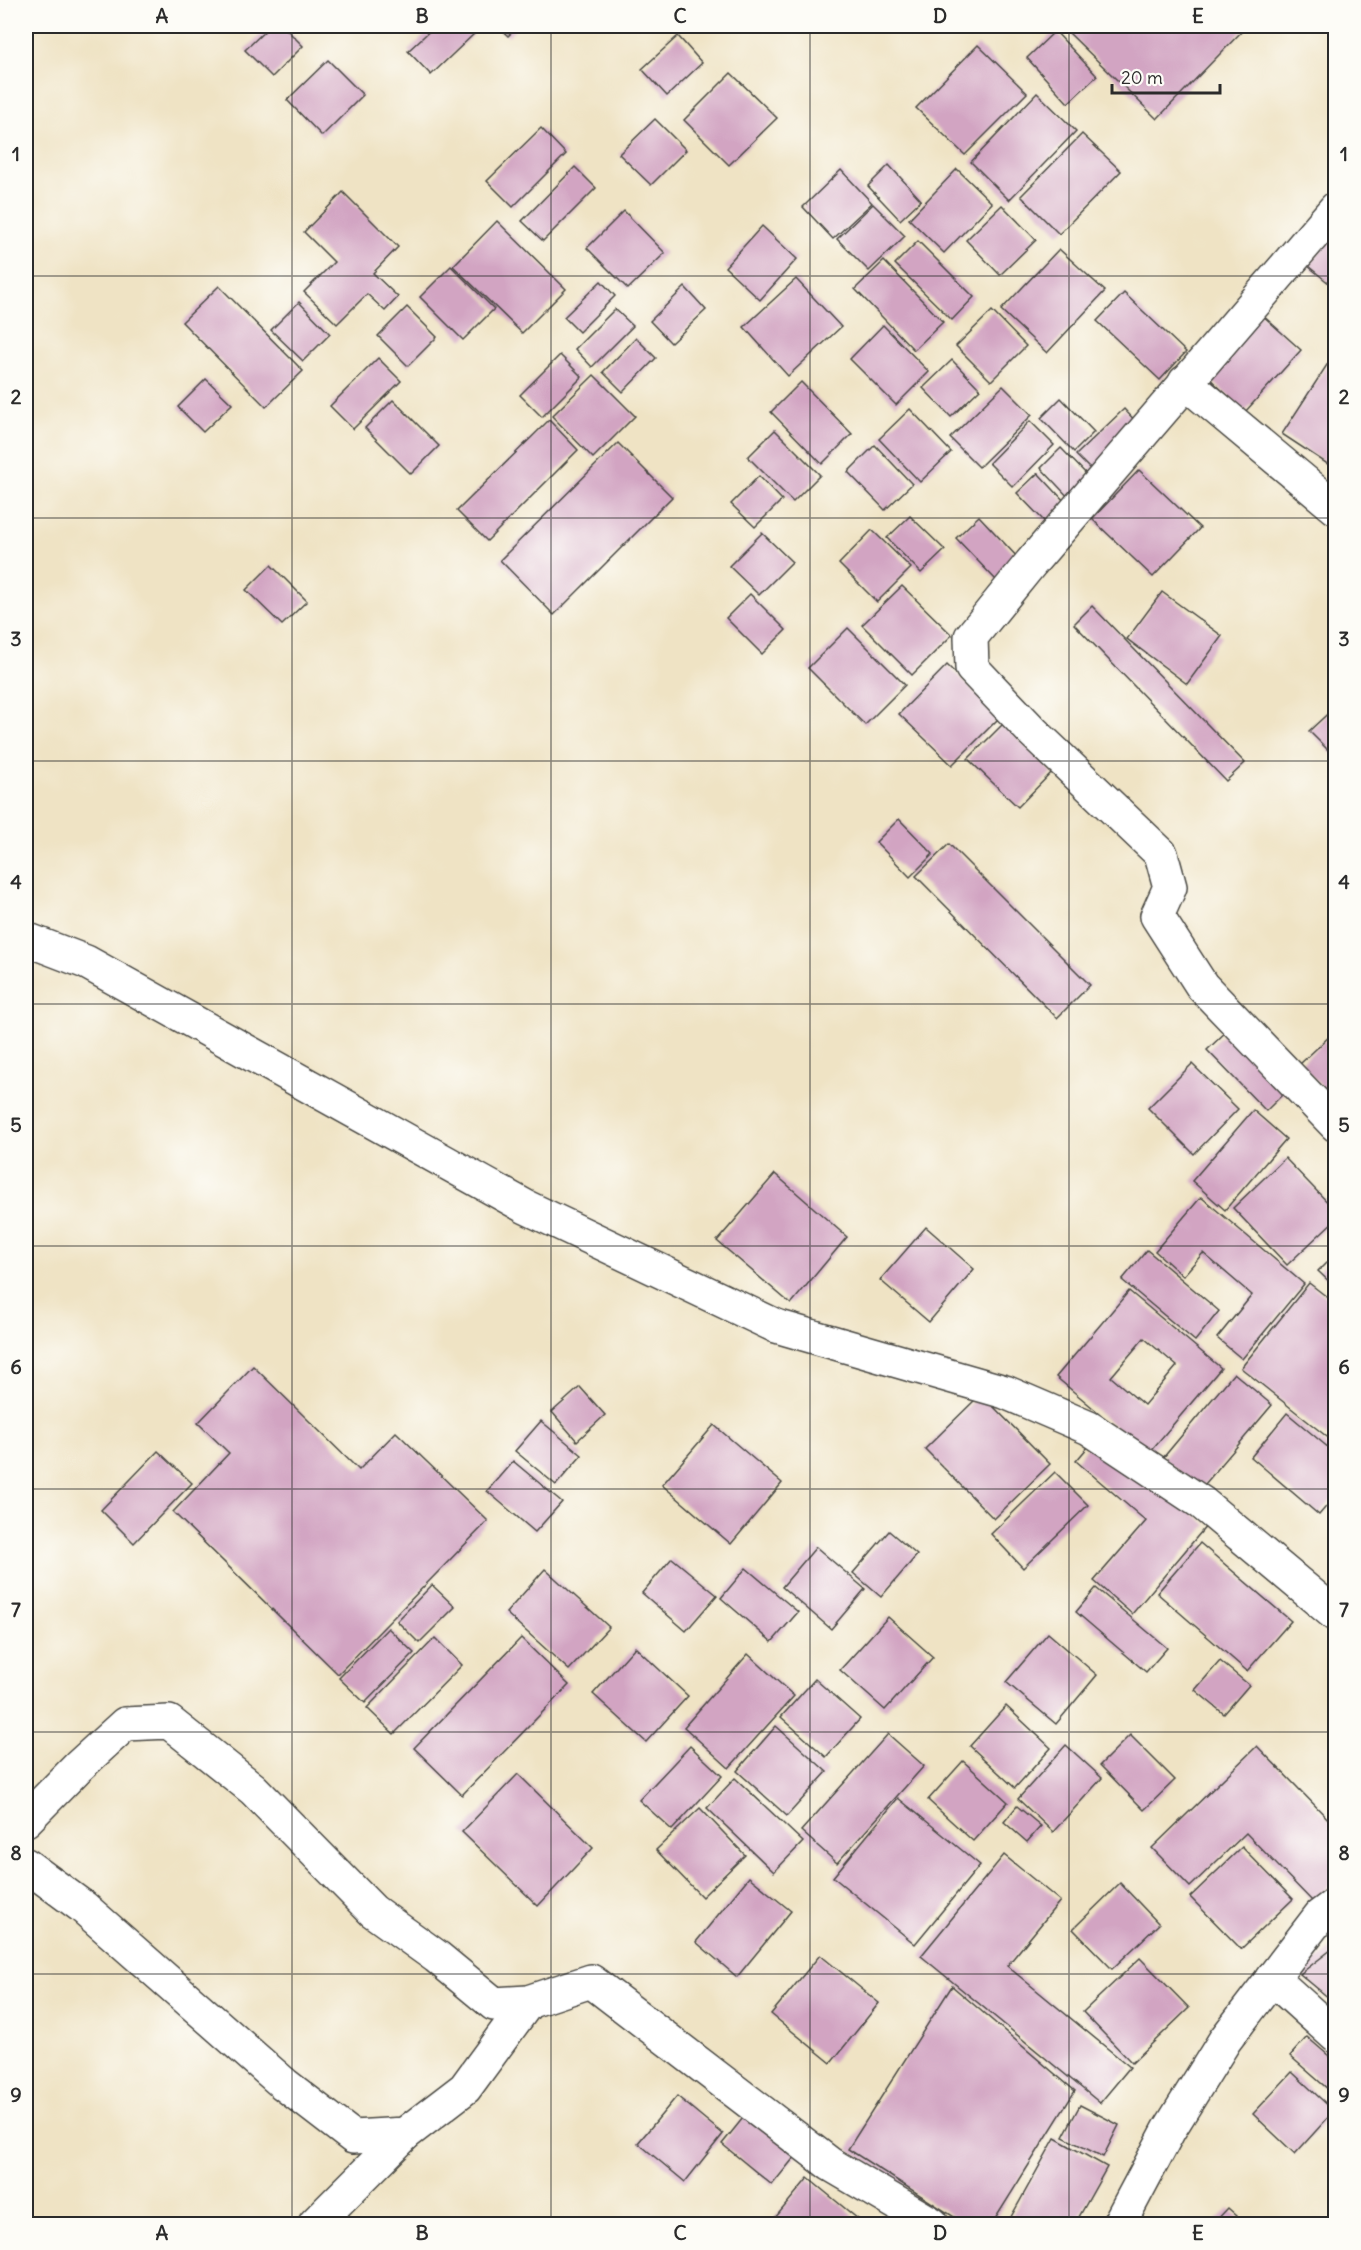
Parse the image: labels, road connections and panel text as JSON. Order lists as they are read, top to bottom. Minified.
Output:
{"scale_bar":"20 m","grid":{"columns":["A","B","C","D","E"],"rows":["1","2","3","4","5","6","7","8","9"]}}
